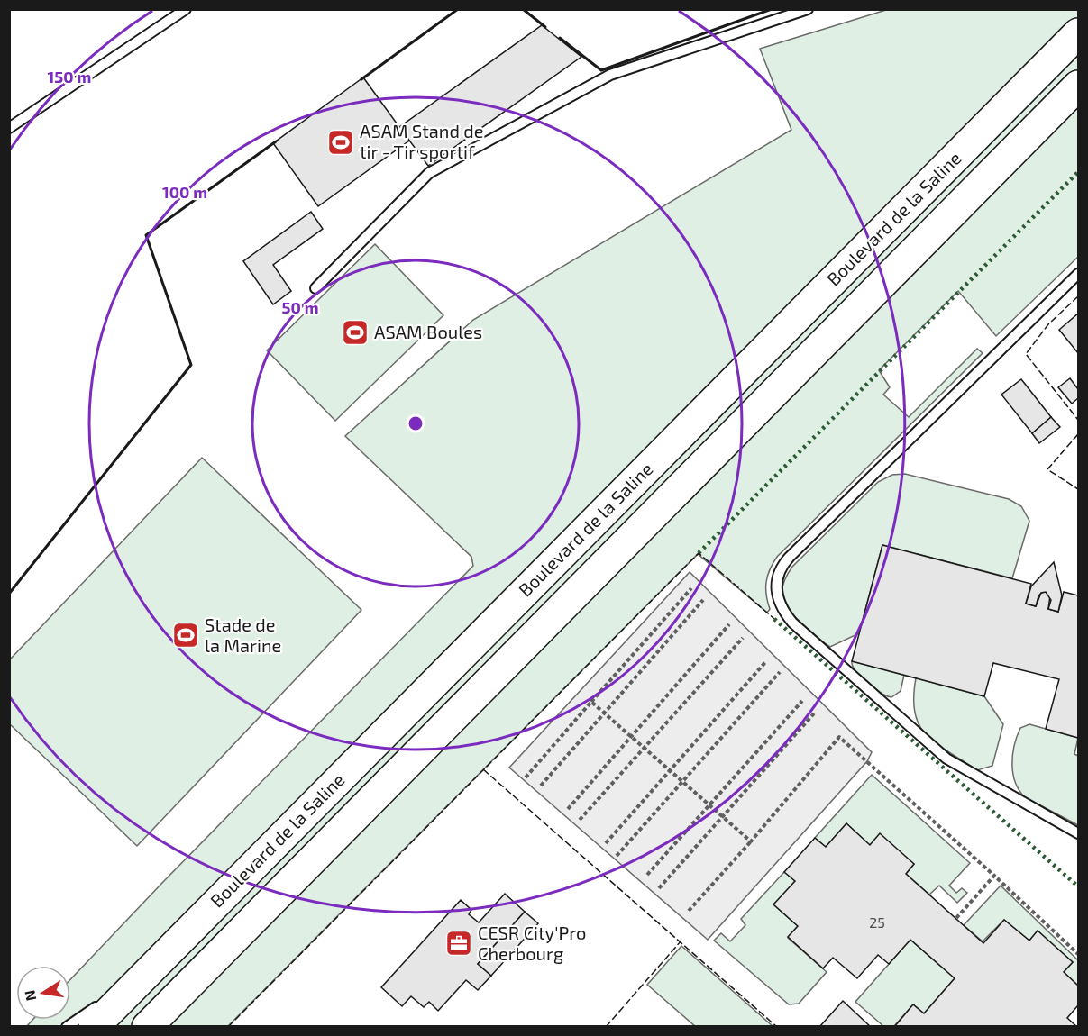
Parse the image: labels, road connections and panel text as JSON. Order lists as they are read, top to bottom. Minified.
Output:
{"streets":{"main road":["Boulevard de la Saline"]},"places":{"sports":["ASAM Stand de tir - Tir sportif","ASAM Boules","Stade de la Marine"],"office":["CESR City'Pro Cherbourg"]},"house_numbers":["25"],"north":"left","rings":["150 m","100 m","50 m"]}
